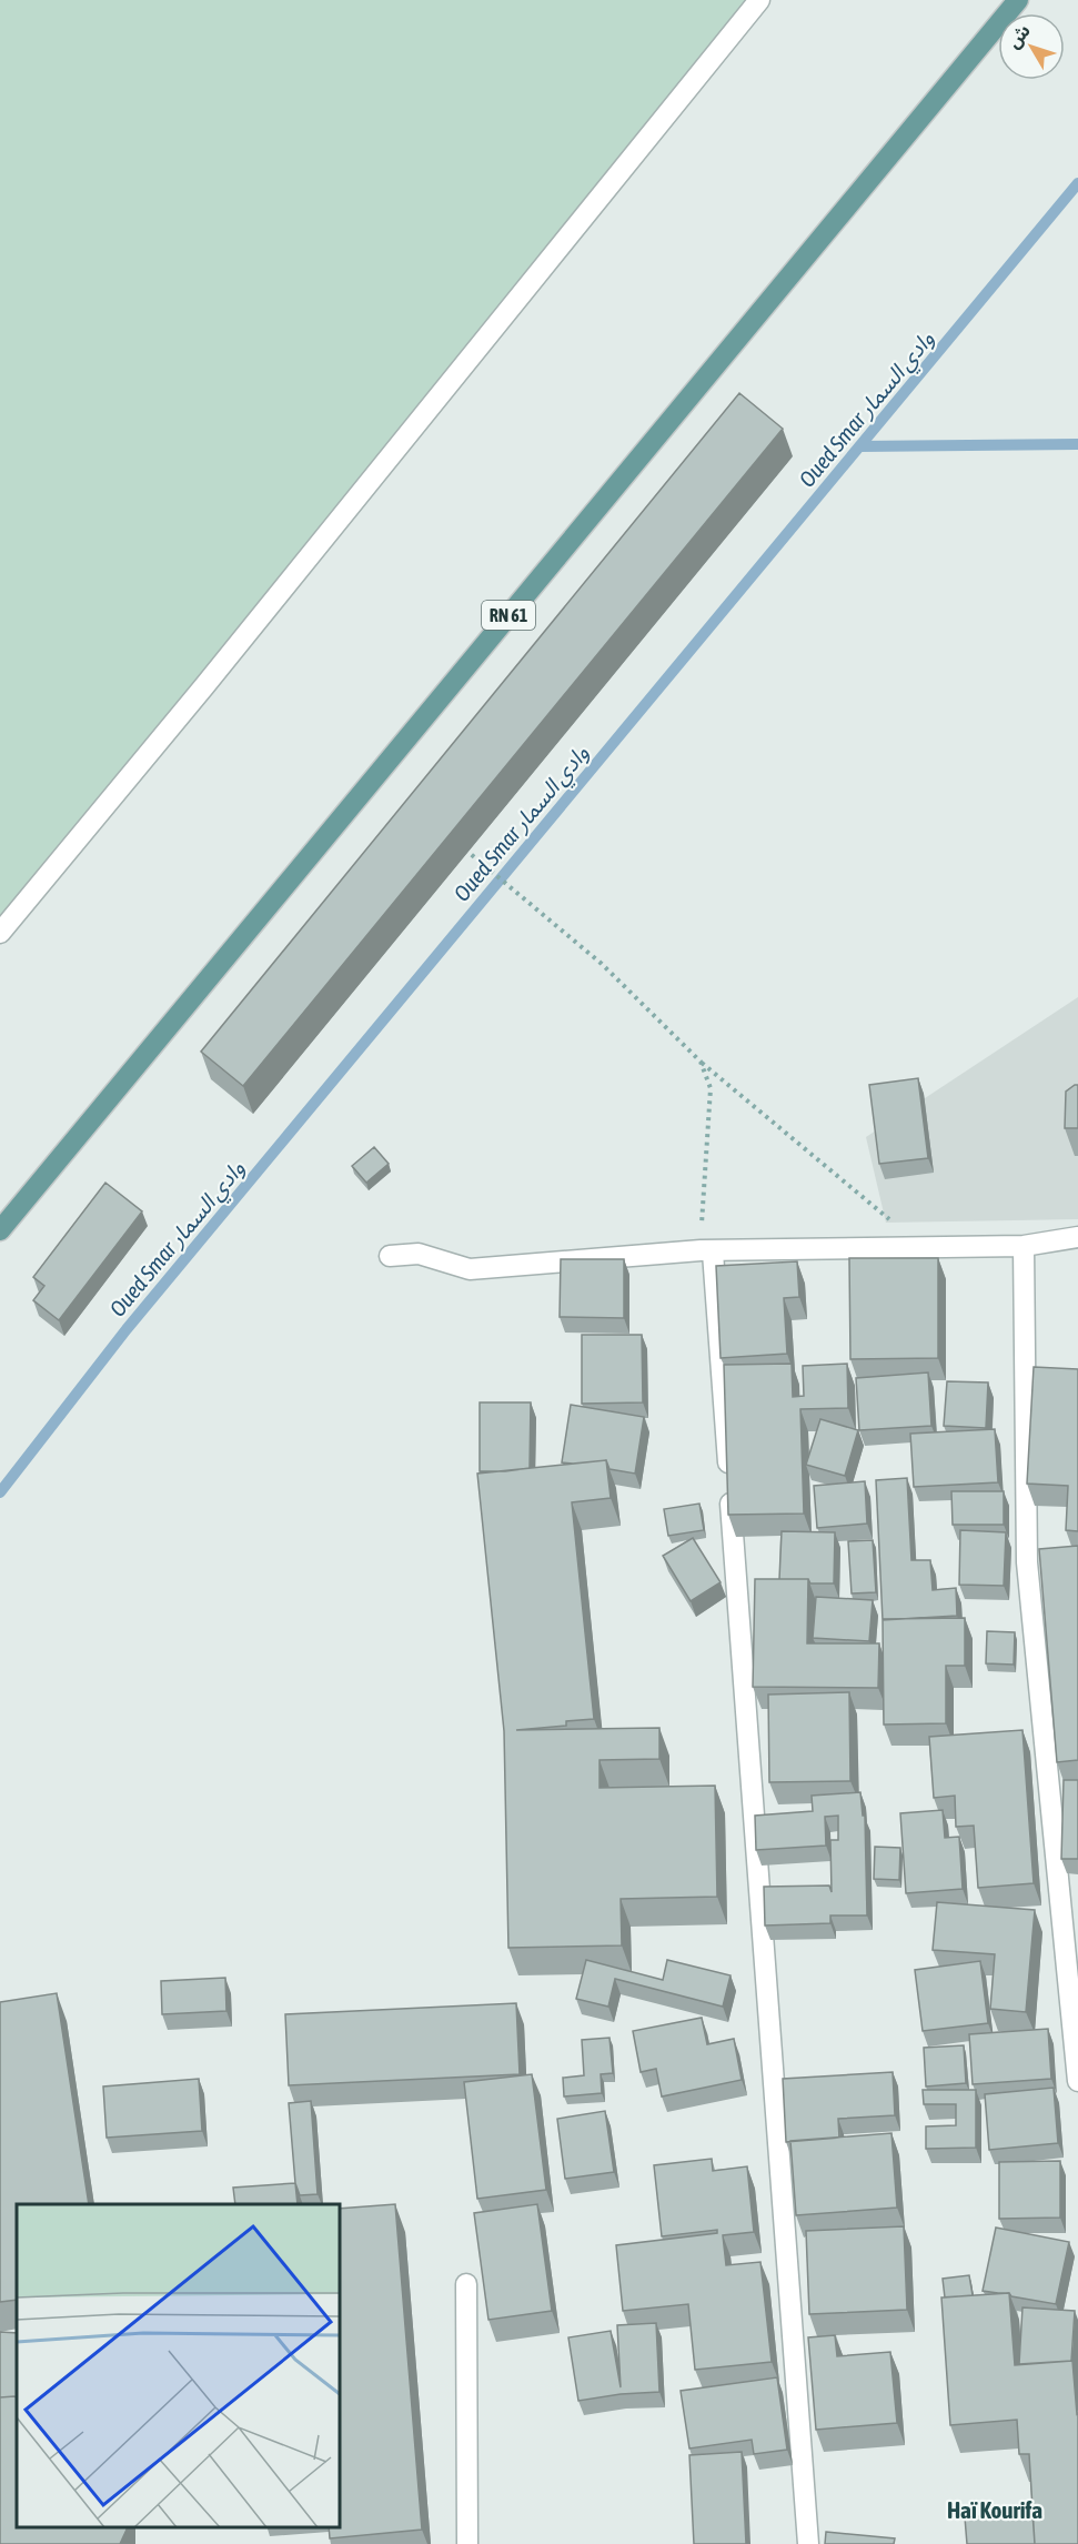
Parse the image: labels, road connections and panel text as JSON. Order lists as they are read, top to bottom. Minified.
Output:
{"streets":{"main road":["RN 61"]},"districts":["Haï Kourifa"],"water":["Oued Smar وادي السمار"],"north":"top left"}
